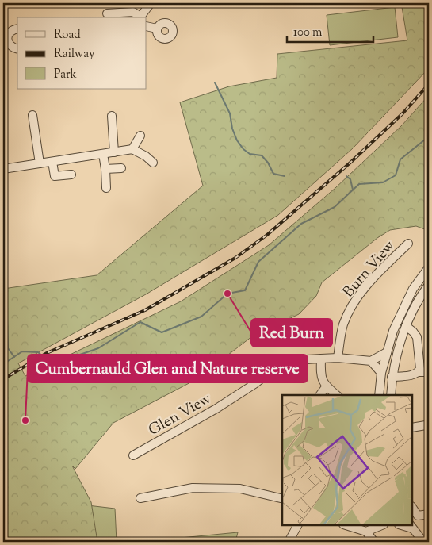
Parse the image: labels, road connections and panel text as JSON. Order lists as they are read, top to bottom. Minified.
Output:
{"streets":{"street":["Burn View","Glen View"]},"crossings":[["Burn View","Glen View"]],"places":["Red Burn","Cumbernauld Glen and Nature reserve"],"legend":["Road","Railway","Park"],"scale_bar":"100 m"}
